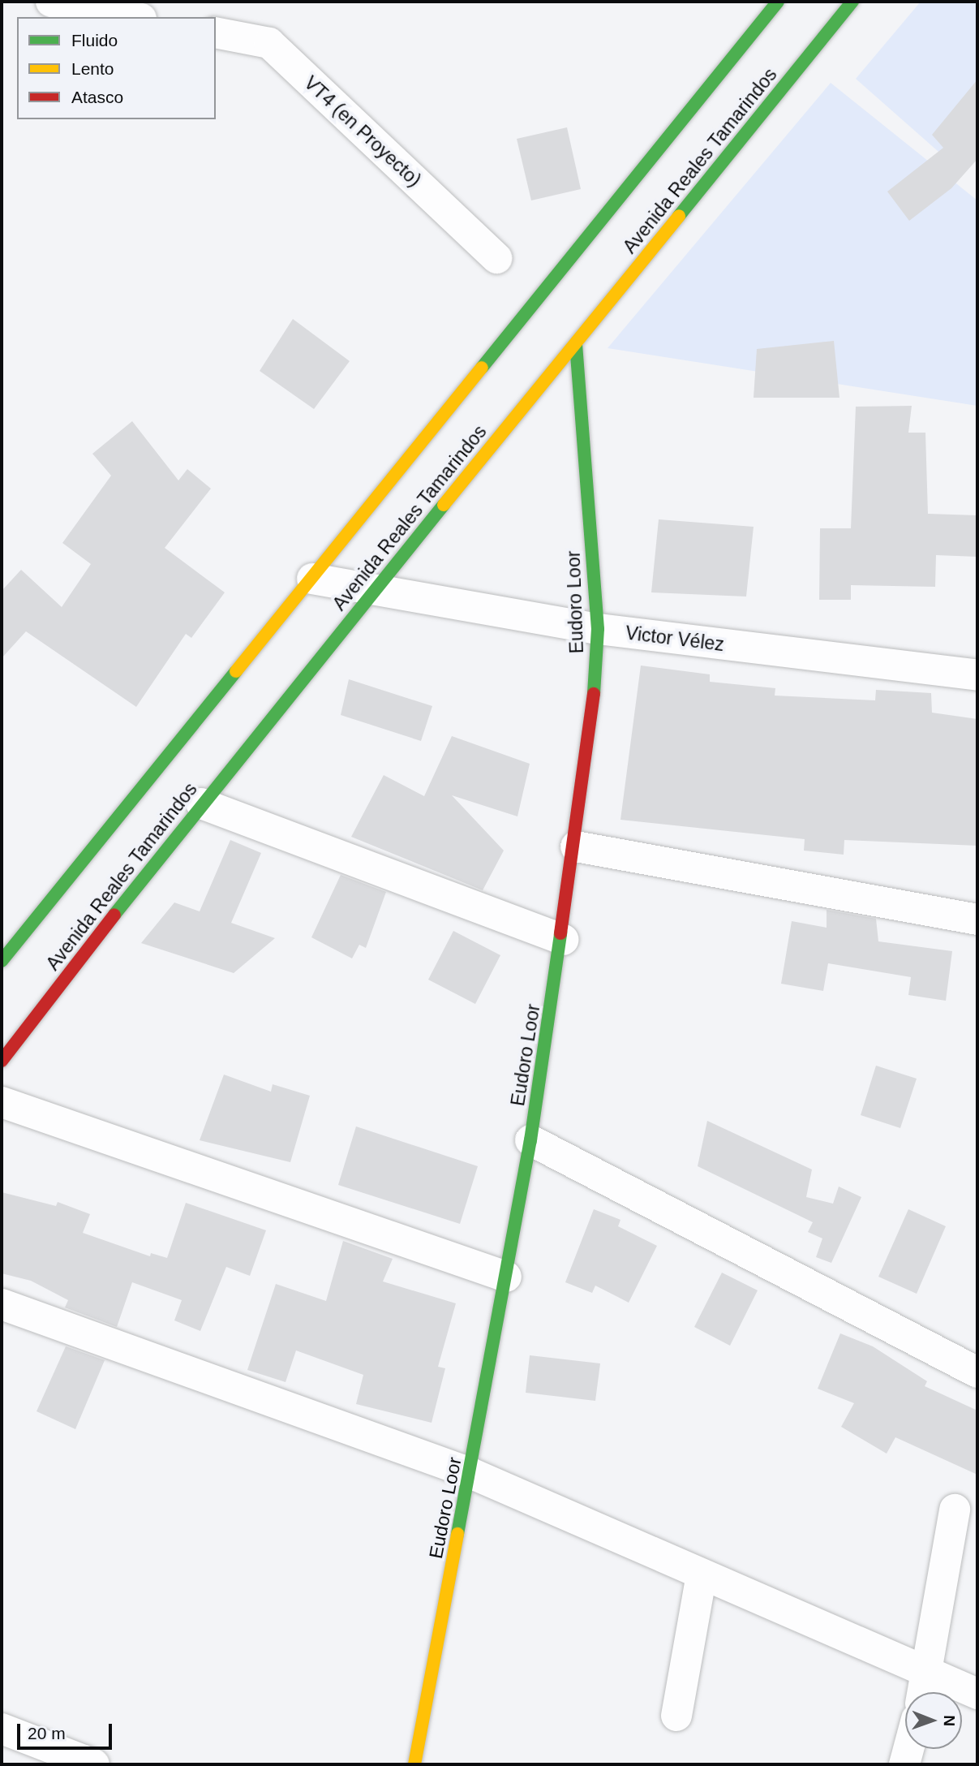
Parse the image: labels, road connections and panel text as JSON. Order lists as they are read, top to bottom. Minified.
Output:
{"streets":{"main road":["Avenida Reales Tamarindos","Eudoro Loor"],"street":["VT4 (en Proyecto)","Victor Vélez"]},"crossings":[["Avenida Reales Tamarindos","Eudoro Loor"],["Avenida Reales Tamarindos","Victor Vélez"],["Eudoro Loor","Victor Vélez"]],"legend":["Fluido","Lento","Atasco"],"scale_bar":"20 m","north":"right"}
